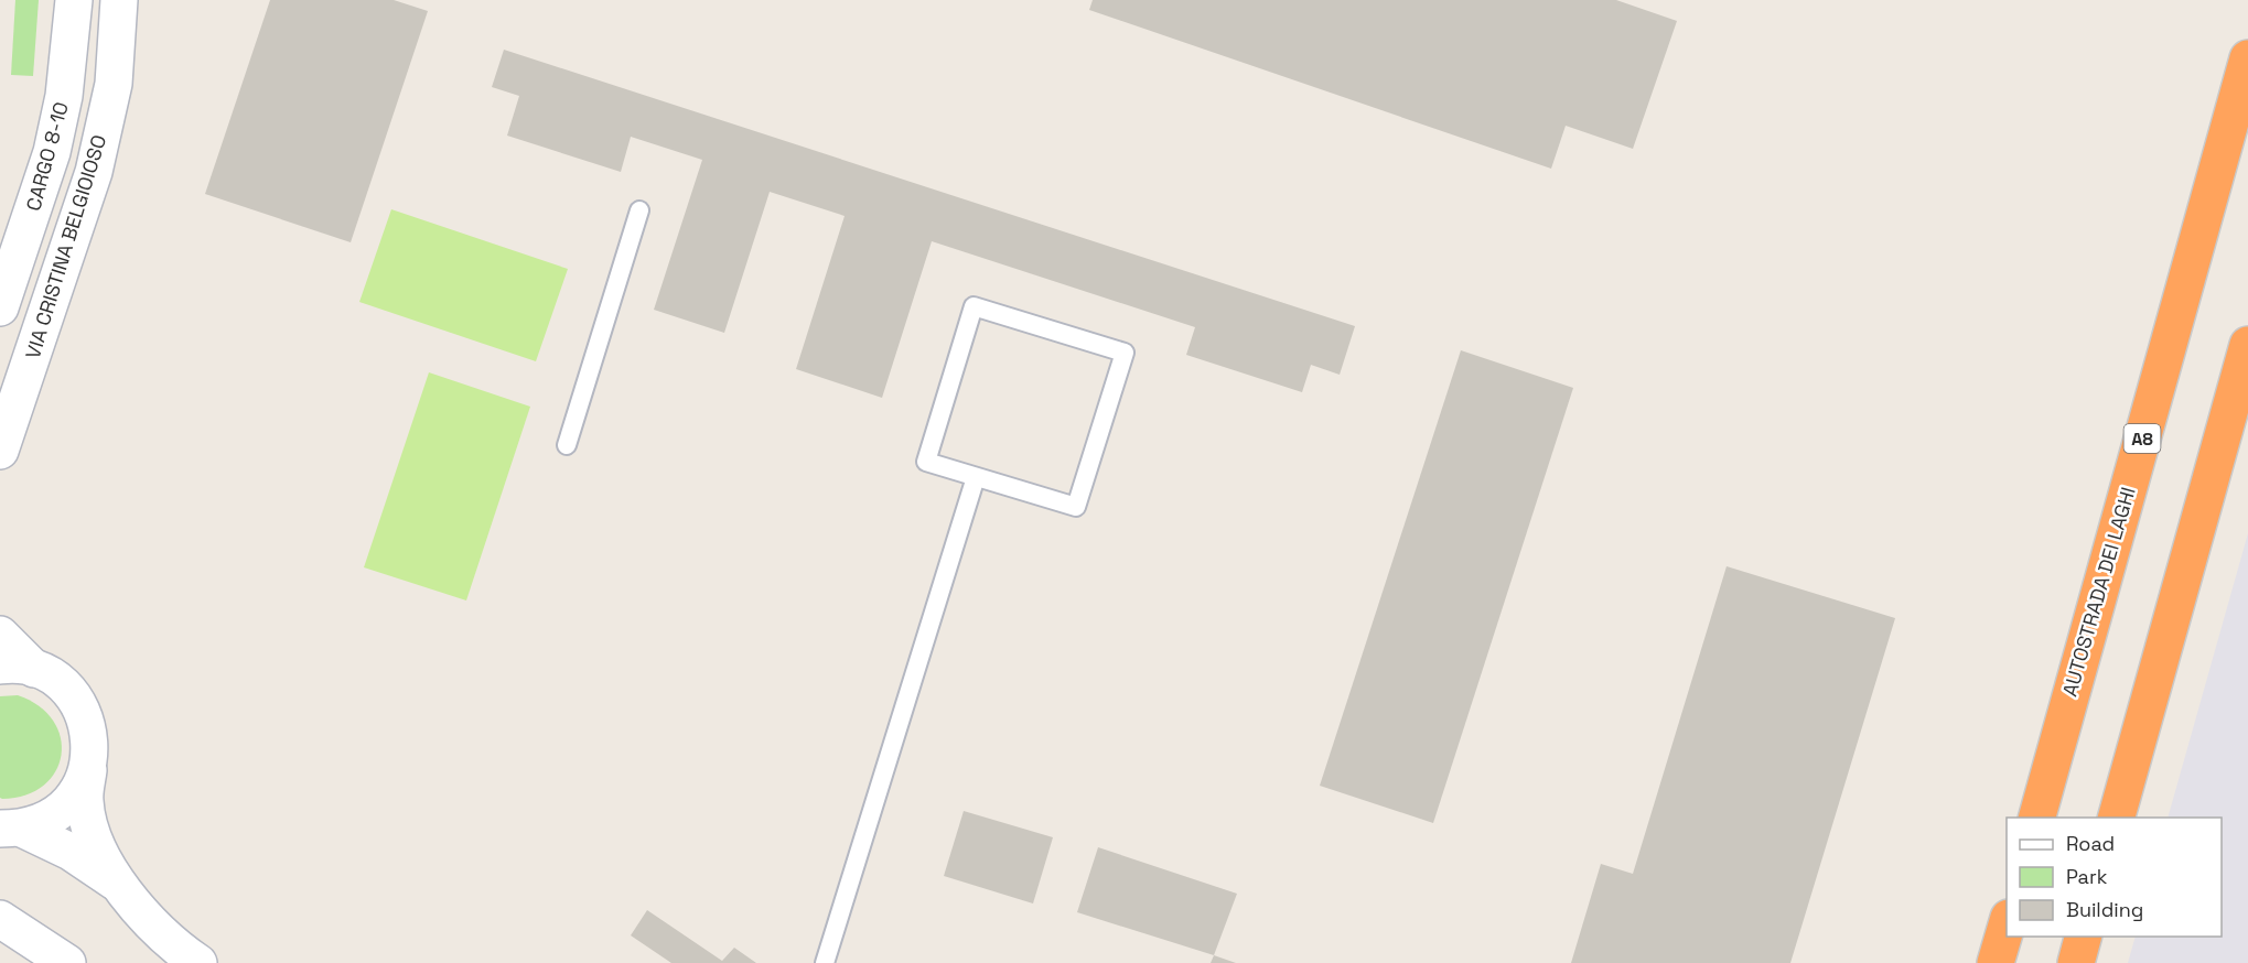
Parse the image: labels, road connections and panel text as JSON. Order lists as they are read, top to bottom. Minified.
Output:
{"streets":{"highway":["A8","AUTOSTRADA DEI LAGHI"],"street":["CARGO 8-10","VIA CRISTINA BELGIOIOSO"]},"legend":["Road","Park","Building"]}
